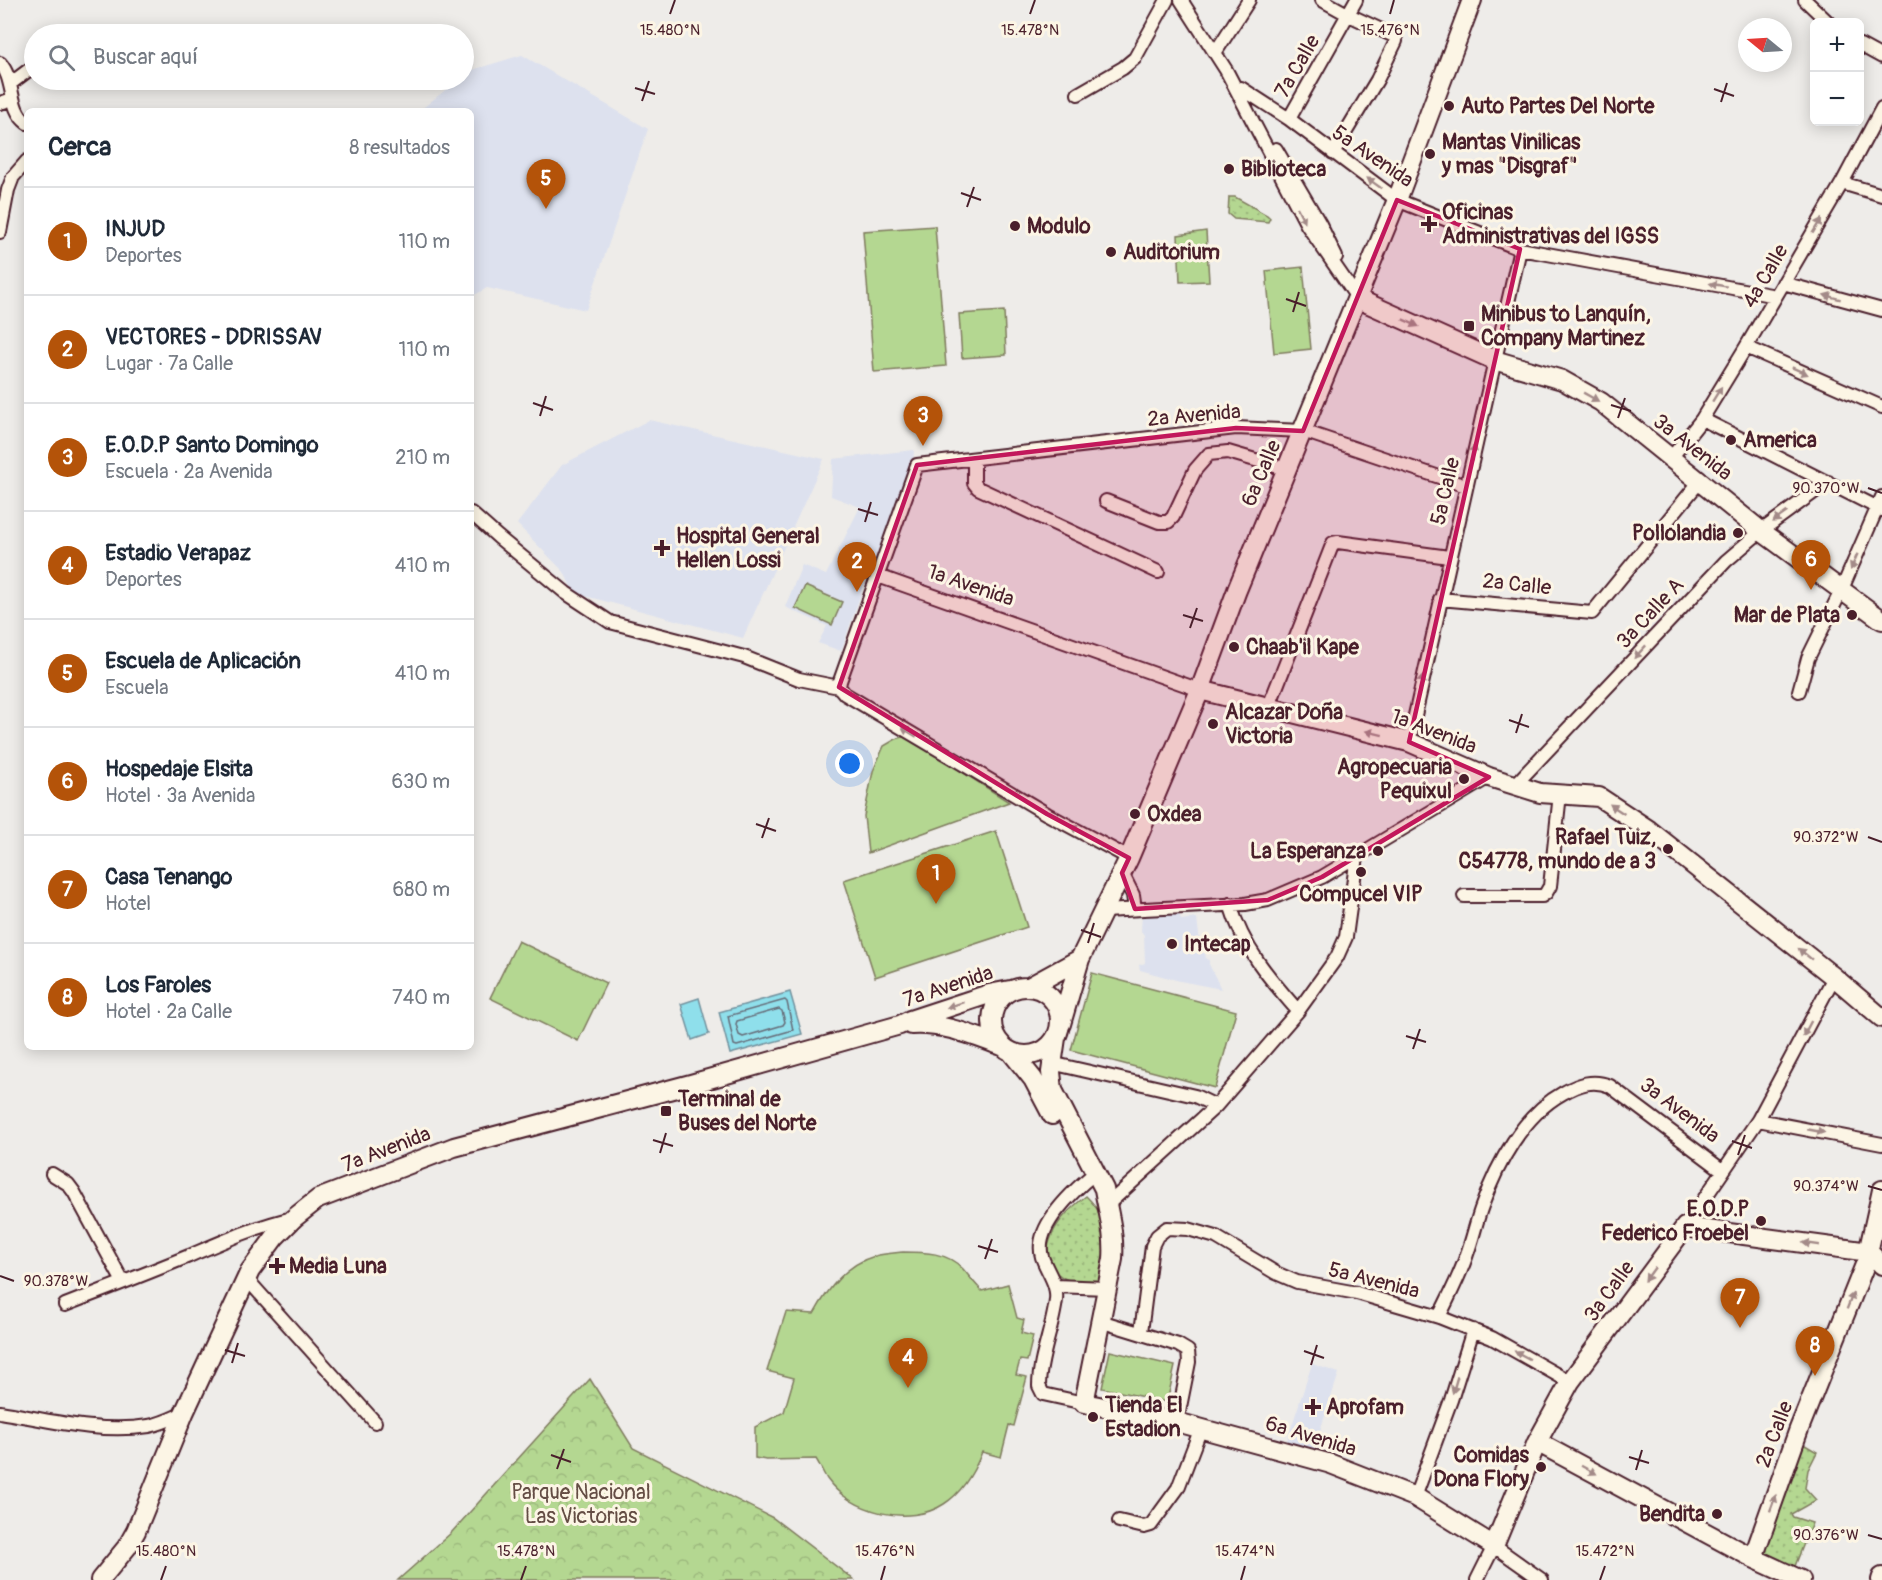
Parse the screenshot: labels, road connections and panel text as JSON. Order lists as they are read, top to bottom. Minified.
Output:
{"streets":{"street":["7a Calle","5a Avenida","4a Calle","2a Avenida","3a Avenida","6ª Calle","5a Calle","2a Calle","1a Avenida","3a Calle A","7ª Avenida","3a Calle","6a Avenida"]},"crossings":[["7a Calle","5a Avenida"],["5a Avenida","4a Calle"],["5a Avenida","3a Avenida"],["5a Avenida","6ª Calle"],["5a Avenida","5a Calle"],["5a Avenida","3a Calle"],["4a Calle","3a Avenida"],["2a Avenida","6ª Calle"],["2a Avenida","5a Calle"],["2a Avenida","1a Avenida"],["3a Avenida","6ª Calle"],["3a Avenida","5a Calle"],["3a Avenida","2a Calle"],["3a Avenida","3a Calle A"],["3a Avenida","3a Calle"],["6ª Calle","1a Avenida"],["6ª Calle","7ª Avenida"],["5a Calle","2a Calle"],["5a Calle","1a Avenida"],["1a Avenida","3a Calle A"],["1a Avenida","3a Calle"],["3a Calle","6a Avenida"]],"one_way":["5a Avenida","4a Calle","5a Calle","2a Calle","1a Avenida","3a Calle A","3a Calle"],"parks":["Parque Nacional Las Victorias"],"places":{"other":["Auto Partes Del Norte","Mantas Vinilicas y mas \"Disgraf\"","Biblioteca","Modulo","Auditorium","America","Pollolandia","Mar de Plata","Chaab'il Kape","Alcazar Doña Victoria","Agropecuaria Pequixul","Oxdea","Rafael Tuiz, C54778, mundo de a 3","La Esperanza","Compucel VIP","Intecap","E.O.D.P Federico Froebel","Tienda El Estadion","Comidas Dona Flory","Bendita"],"health":["Oficinas Administrativas del IGSS","Hospital General Hellen Lossi","Media Luna","Aprofam"],"transit":["Minibus to Lanquín, Company Martinez","Terminal de Buses del Norte"]},"north":"left","page":{"map_buttons":["+","−"],"search":"Buscar aquí","heading":["Cerca","8 resultados"],"pins":["5","3","6","2","1","7","8","4"],"list":[{"mark":"1","name":"INJUD","note":"Deportes","value":"110 m"},{"mark":"2","name":"VECTORES - DDRISSAV","note":"Lugar · 7a Calle","value":"110 m"},{"mark":"3","name":"E.O.D.P Santo Domingo","note":"Escuela · 2a Avenida","value":"210 m"},{"mark":"4","name":"Estadio Verapaz","note":"Deportes","value":"410 m"},{"mark":"5","name":"Escuela de Aplicación","note":"Escuela","value":"410 m"},{"mark":"6","name":"Hospedaje Elsita","note":"Hotel · 3a Avenida","value":"630 m"},{"mark":"7","name":"Casa Tenango","note":"Hotel","value":"680 m"},{"mark":"8","name":"Los Faroles","note":"Hotel · 2a Calle","value":"740 m"}]},"coordinates":["15.480°N","15.478°N","15.476°N","90.370°W","90.372°W","90.374°W","90.378°W","90.376°W","15.474°N","15.472°N"]}
